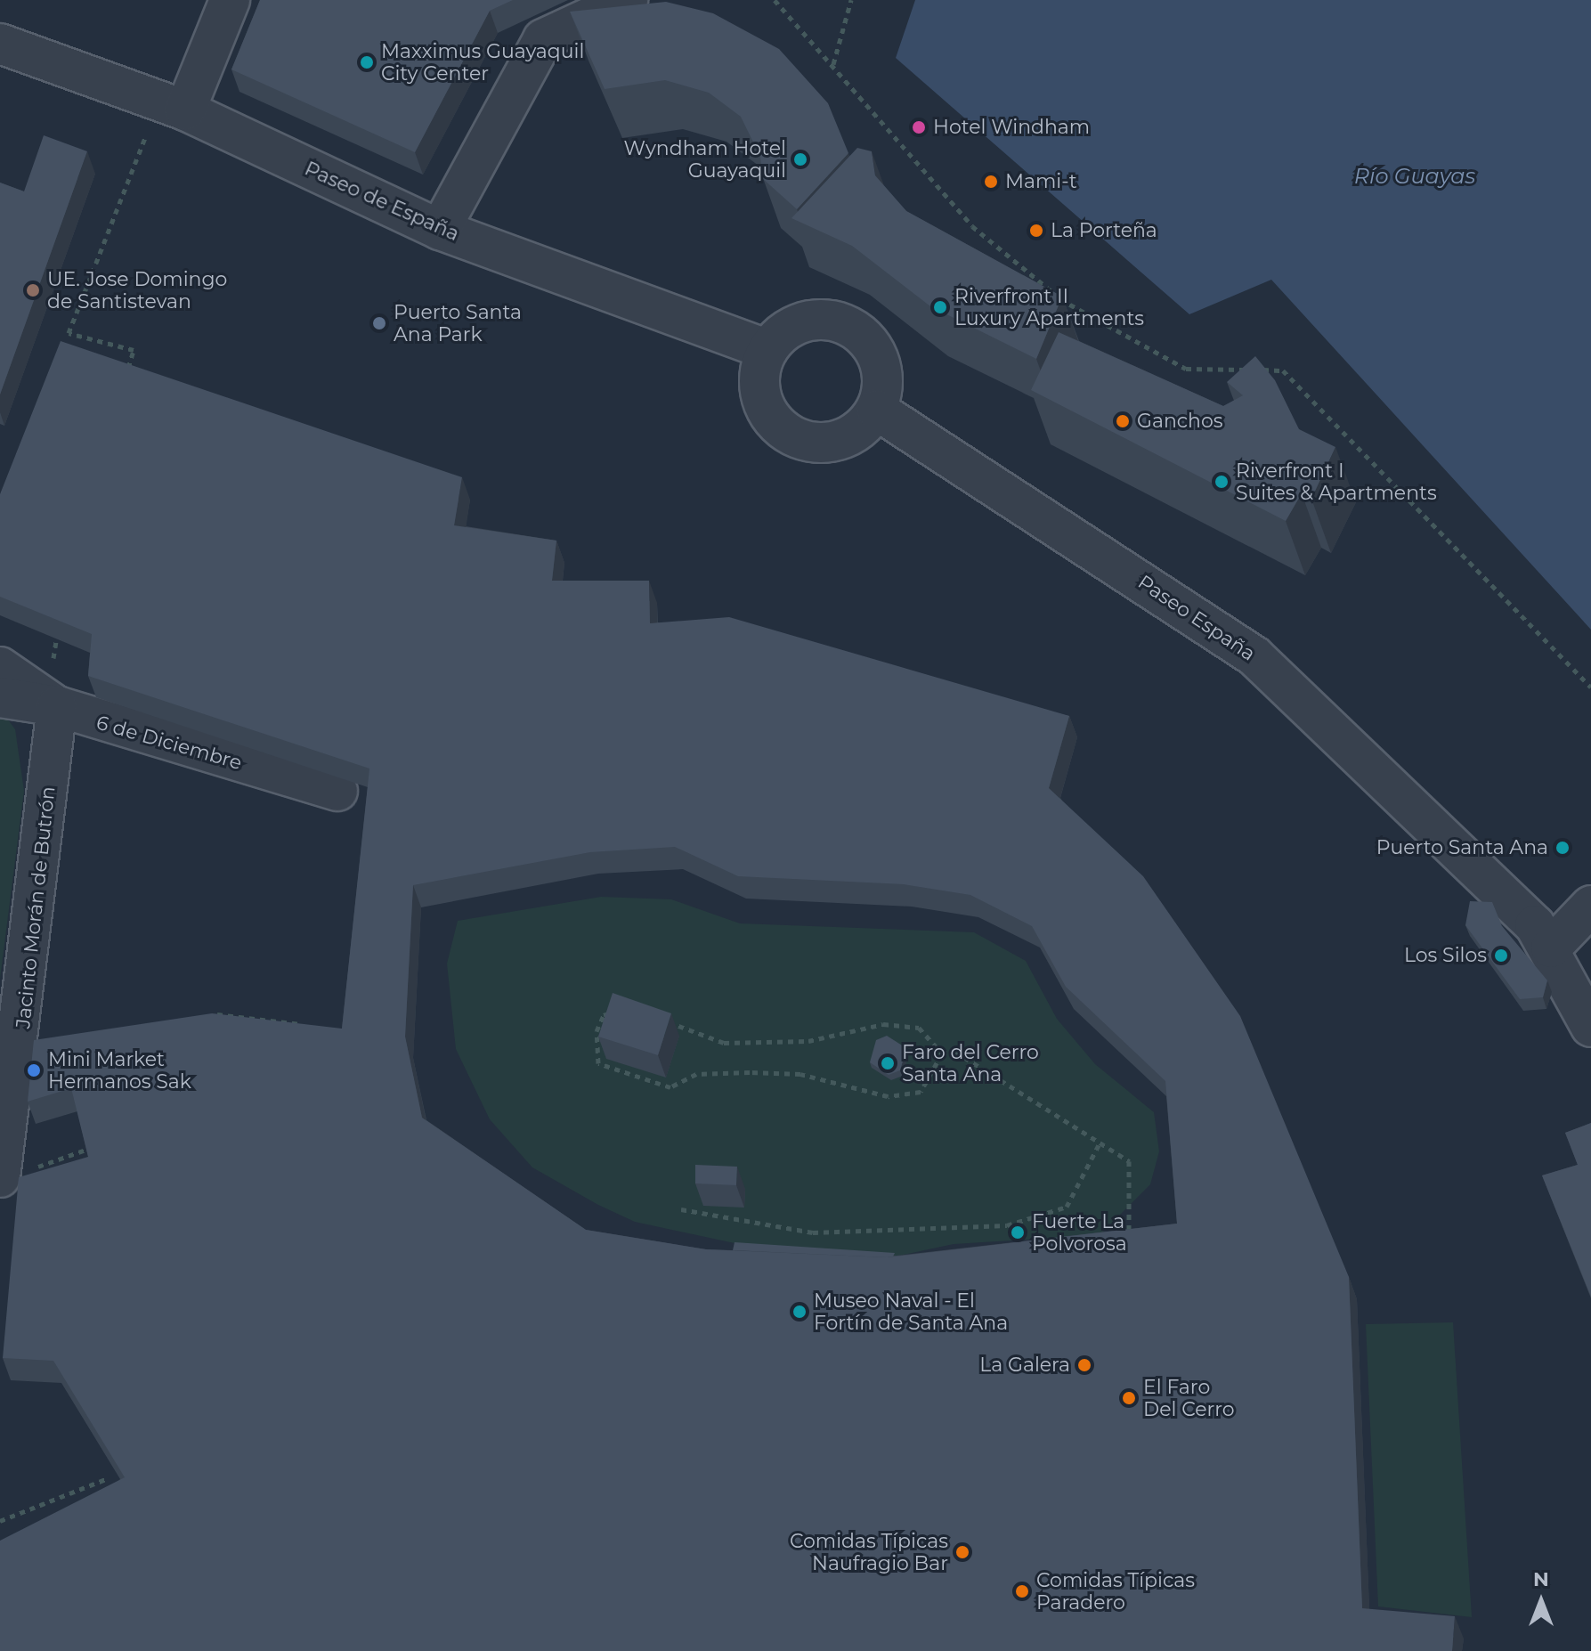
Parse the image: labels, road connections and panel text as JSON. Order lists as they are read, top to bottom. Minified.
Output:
{"streets":{"street":["Paseo de España","Paseo España","6 de Diciembre","Jacinto Morán de Butrón"]},"crossings":[["Paseo de España","Paseo España"],["6 de Diciembre","Jacinto Morán de Butrón"]],"water":["Río Guayas"],"places":["Maxximus Guayaquil City Center","Hotel Windham","Wyndham Hotel Guayaquil","Mami-t","La Porteña","UE. Jose Domingo de Santistevan","Riverfront II Luxury Apartments","Puerto Santa Ana Park","Ganchos","Riverfront I Suites & Apartments","Puerto Santa Ana","Los Silos","Faro del Cerro Santa Ana","Mini Market Hermanos Sak","Fuerte La Polvorosa","Museo Naval - El Fortín de Santa Ana","La Galera","El Faro Del Cerro","Comidas Típicas Naufragio Bar","Comidas Típicas Paradero"],"north":"top"}
